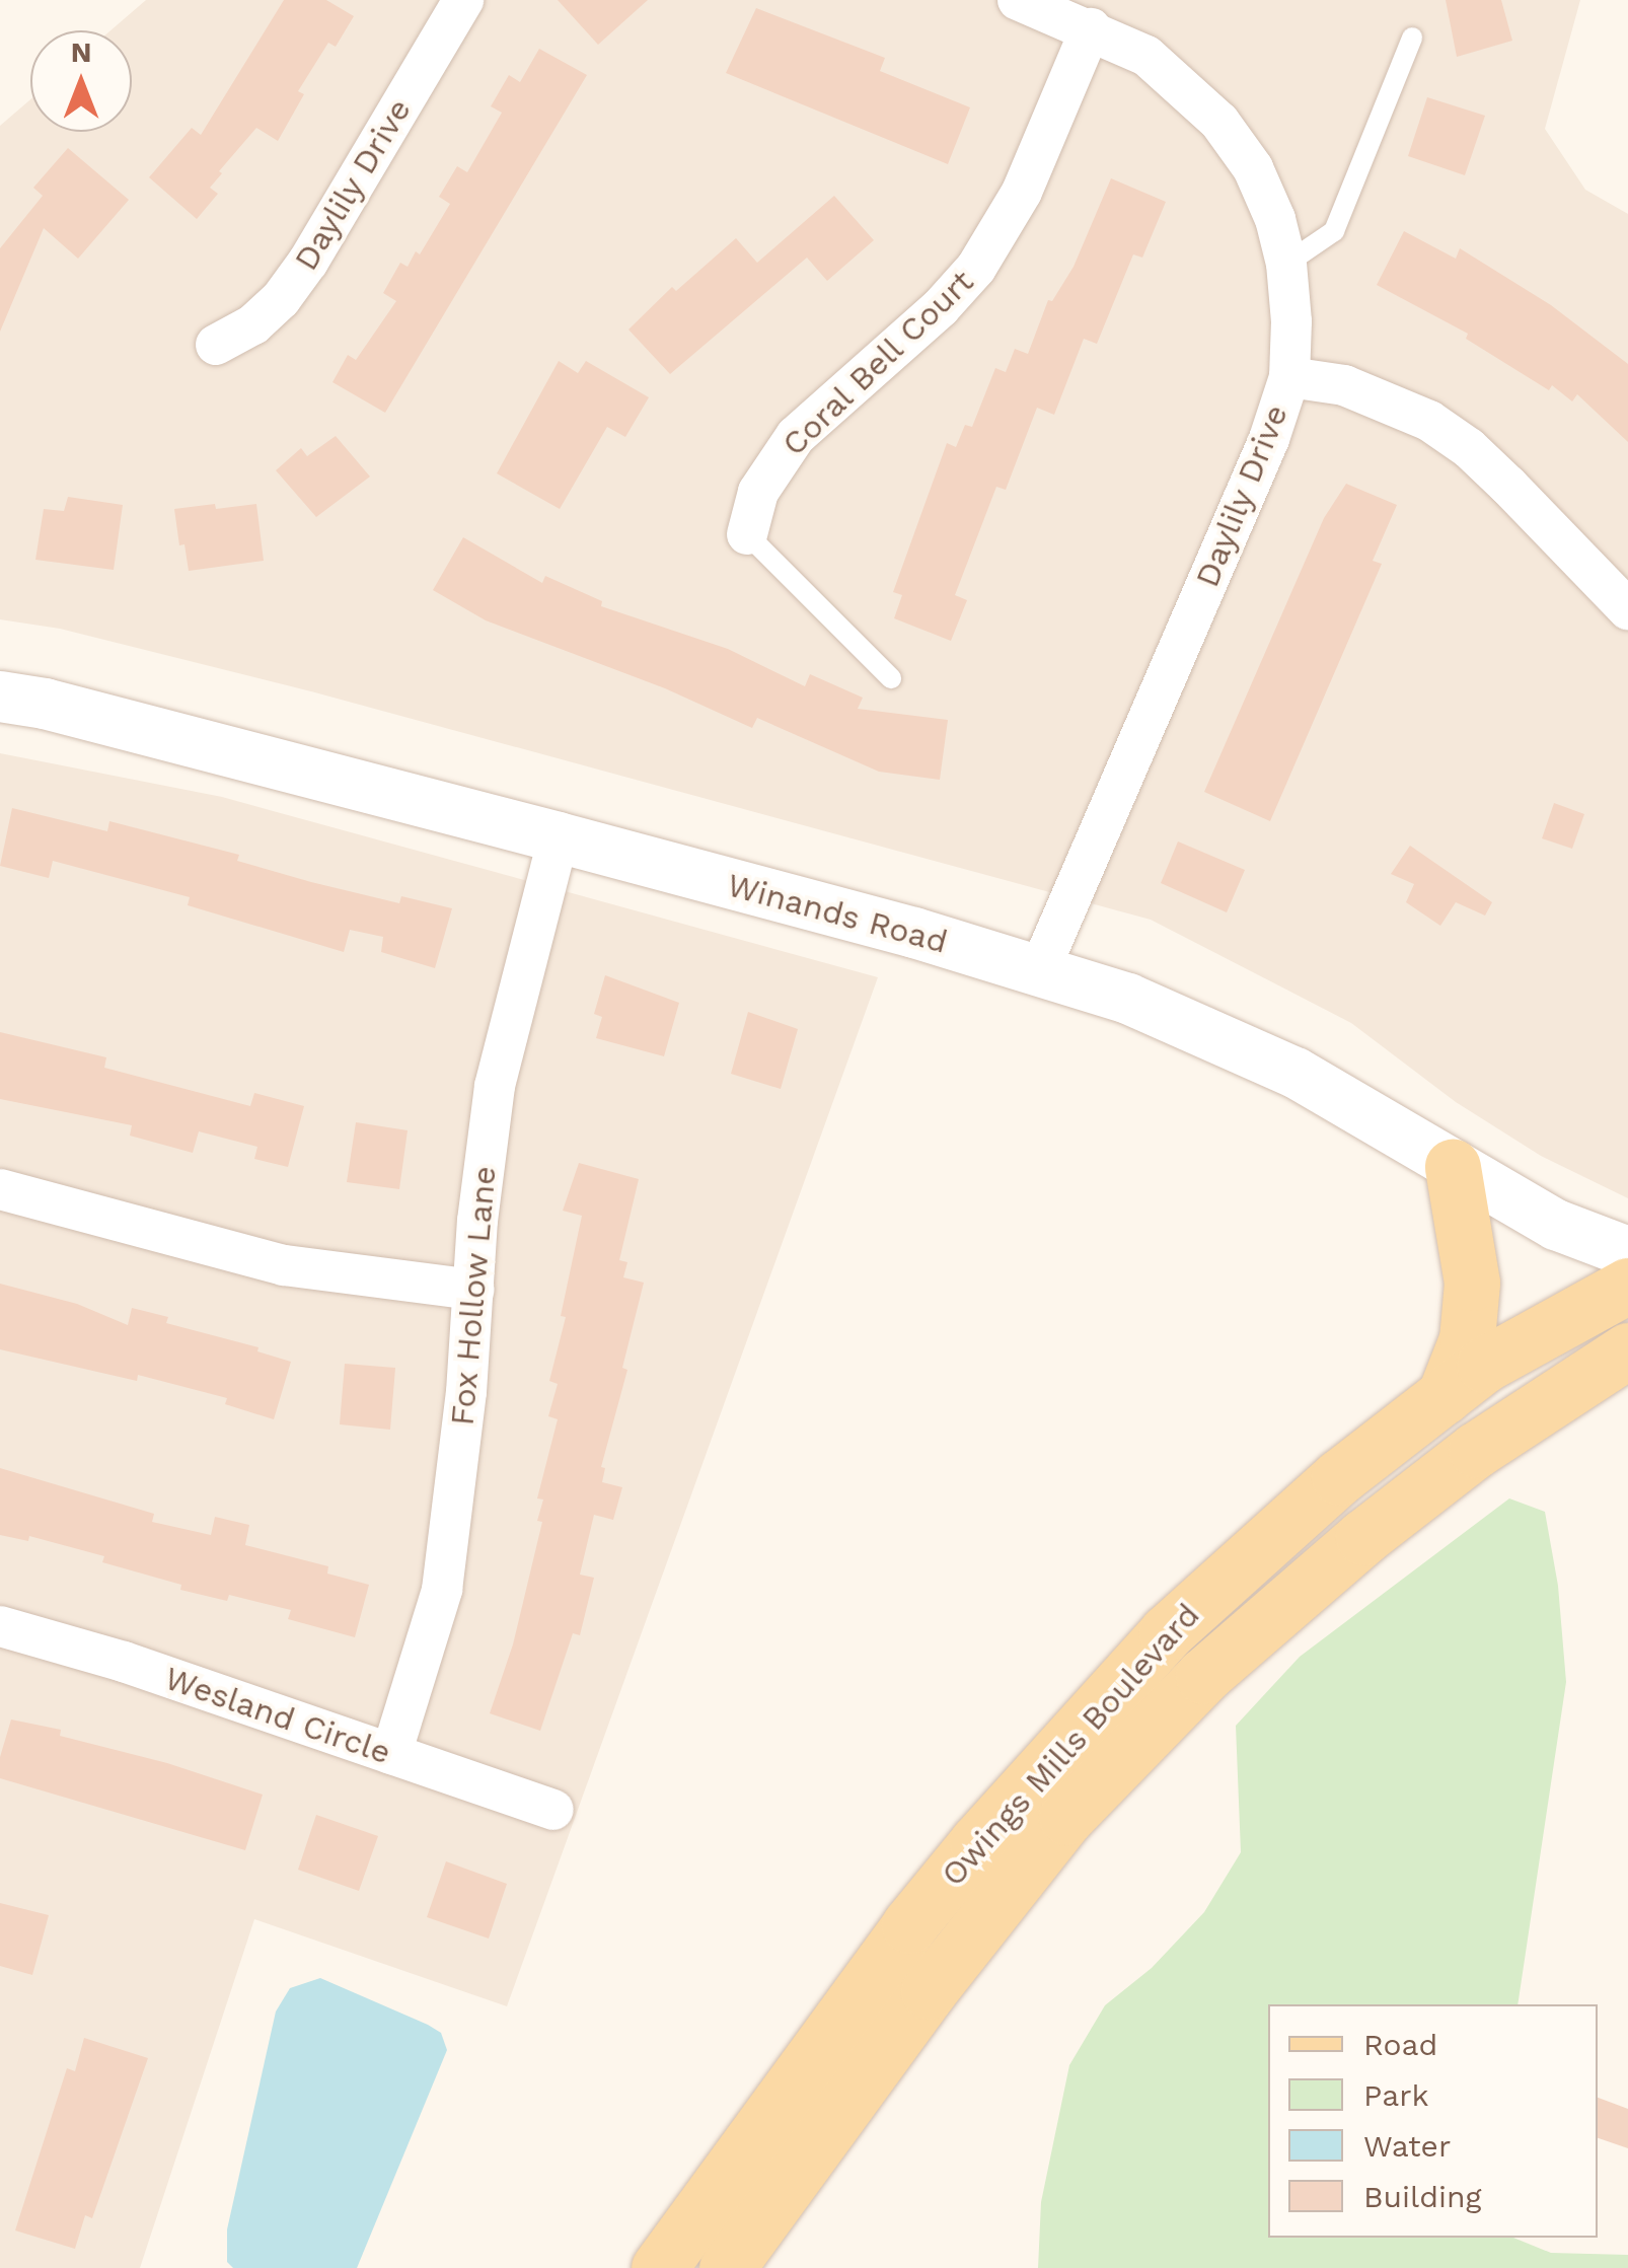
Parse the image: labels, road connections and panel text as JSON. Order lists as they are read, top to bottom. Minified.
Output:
{"streets":{"main road":["Owings Mills Boulevard"],"street":["Daylily Drive","Coral Bell Court","Winands Road","Fox Hollow Lane","Wesland Circle"]},"crossings":[["Daylily Drive","Coral Bell Court"],["Daylily Drive","Winands Road"],["Winands Road","Fox Hollow Lane"],["Fox Hollow Lane","Wesland Circle"]],"legend":["Road","Park","Water","Building"],"north":"top"}
